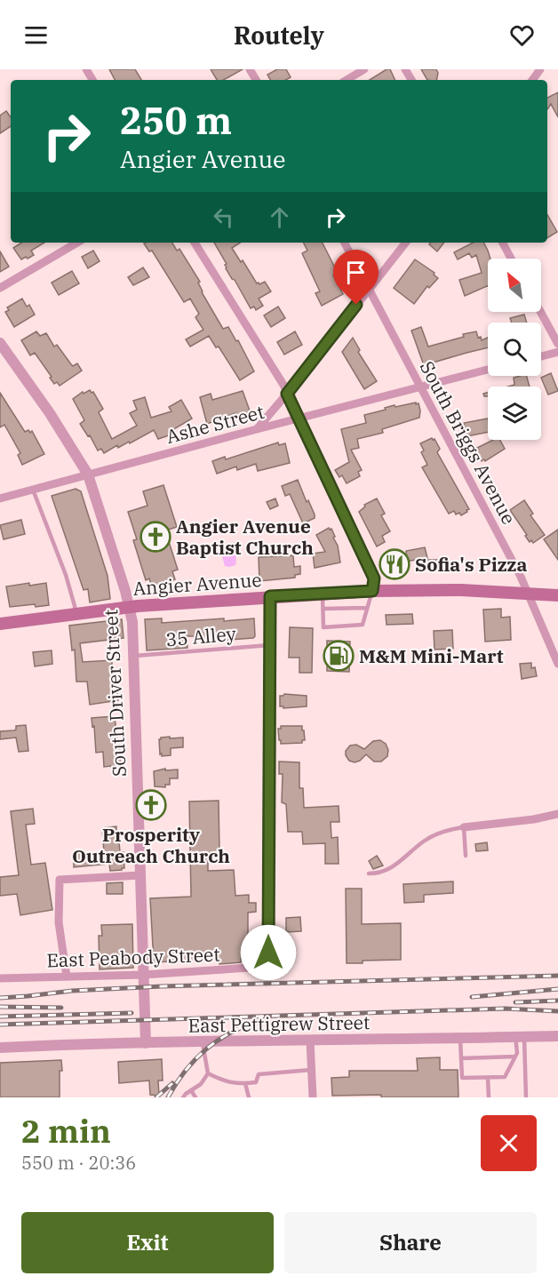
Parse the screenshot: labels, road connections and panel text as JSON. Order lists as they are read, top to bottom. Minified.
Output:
{"streets":{"main road":["Angier Avenue"],"street":["Ashe Street","South Briggs Avenue","South Driver Street","East Peabody Street","East Pettigrew Street"],"lane":["35 Alley"]},"crossings":[["Ashe Street","South Briggs Avenue"],["Ashe Street","South Driver Street"],["South Briggs Avenue","Angier Avenue"],["Angier Avenue","South Driver Street"],["35 Alley","South Driver Street"],["35 Alley","East Peabody Street"],["South Driver Street","East Peabody Street"],["South Driver Street","East Pettigrew Street"]],"places":{"church":["Angier Avenue Baptist Church","Prosperity Outreach Church"],"restaurant":["Sofia's Pizza"],"fuel station":["M&M Mini-Mart"]},"north":"top left","page":{"header":"Routely","turn":["250 m","Angier Avenue"],"heading":["2 min","550 m · 20:36"],"buttons":["Exit","Share"]}}
